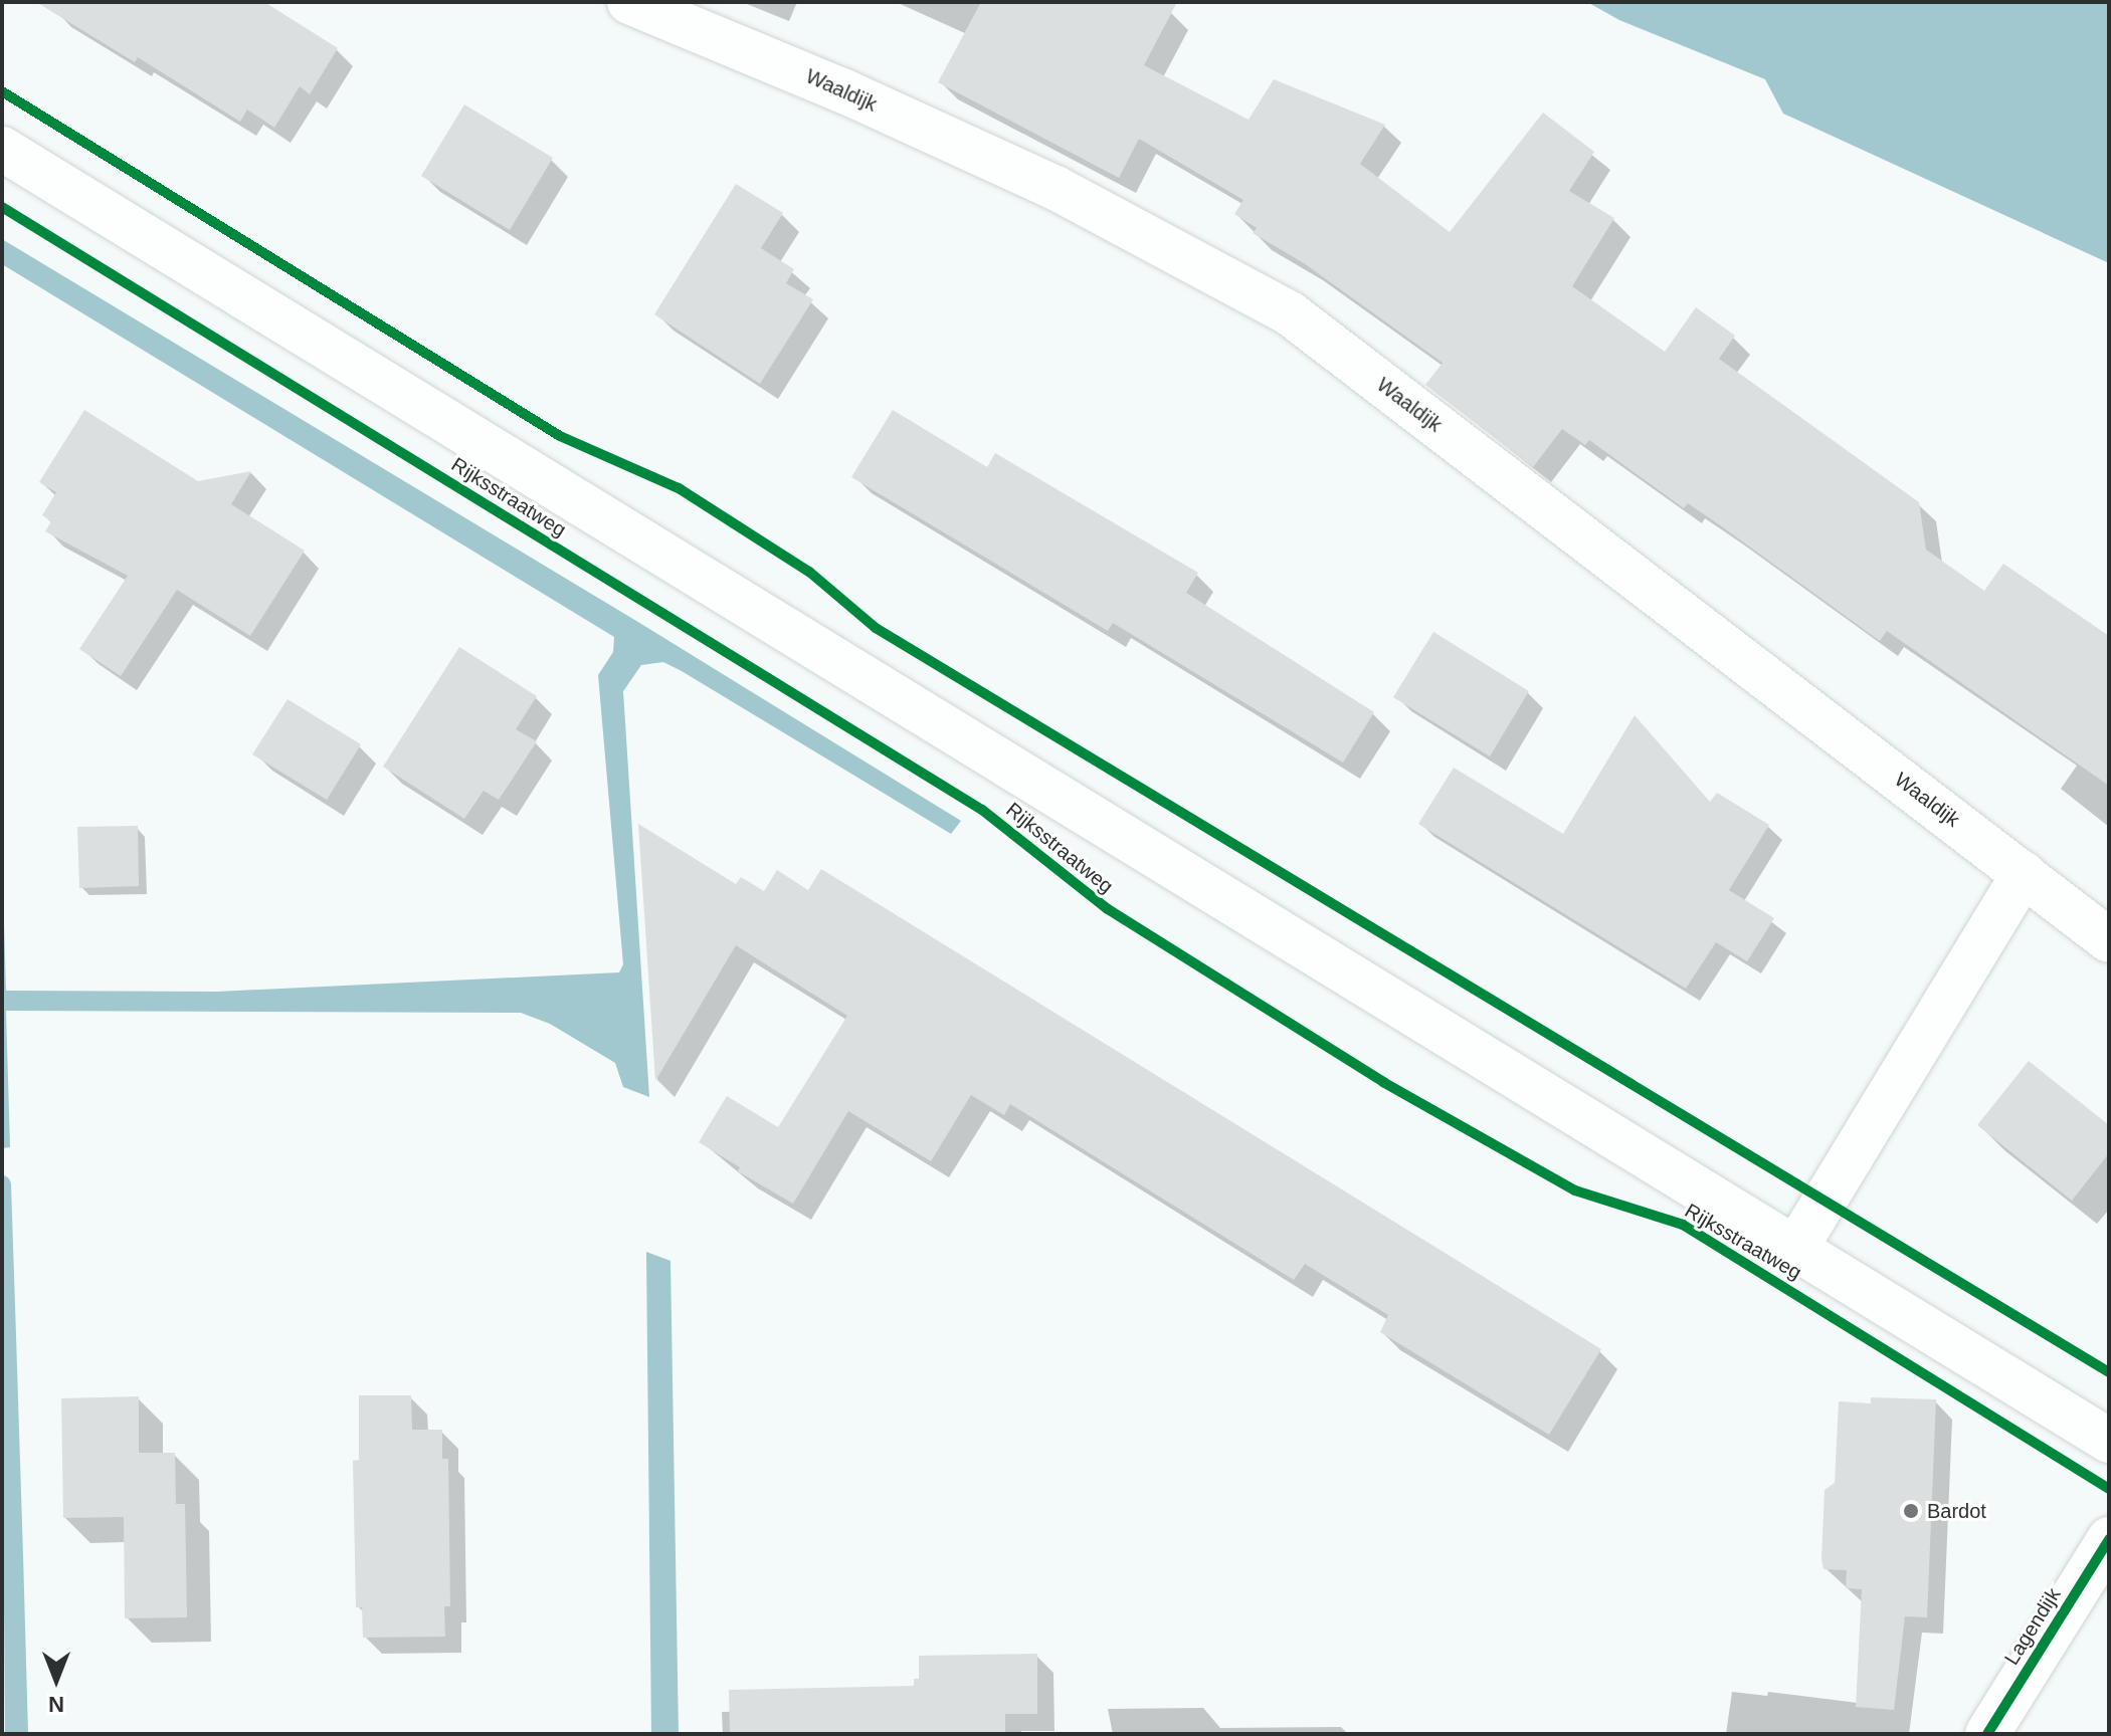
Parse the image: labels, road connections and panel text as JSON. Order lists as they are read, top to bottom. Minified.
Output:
{"streets":{"street":["Waaldijk","Rijksstraatweg","Lagendijk"]},"crossings":[["Waaldijk","Rijksstraatweg"]],"places":["Bardot"],"north":"bottom"}
